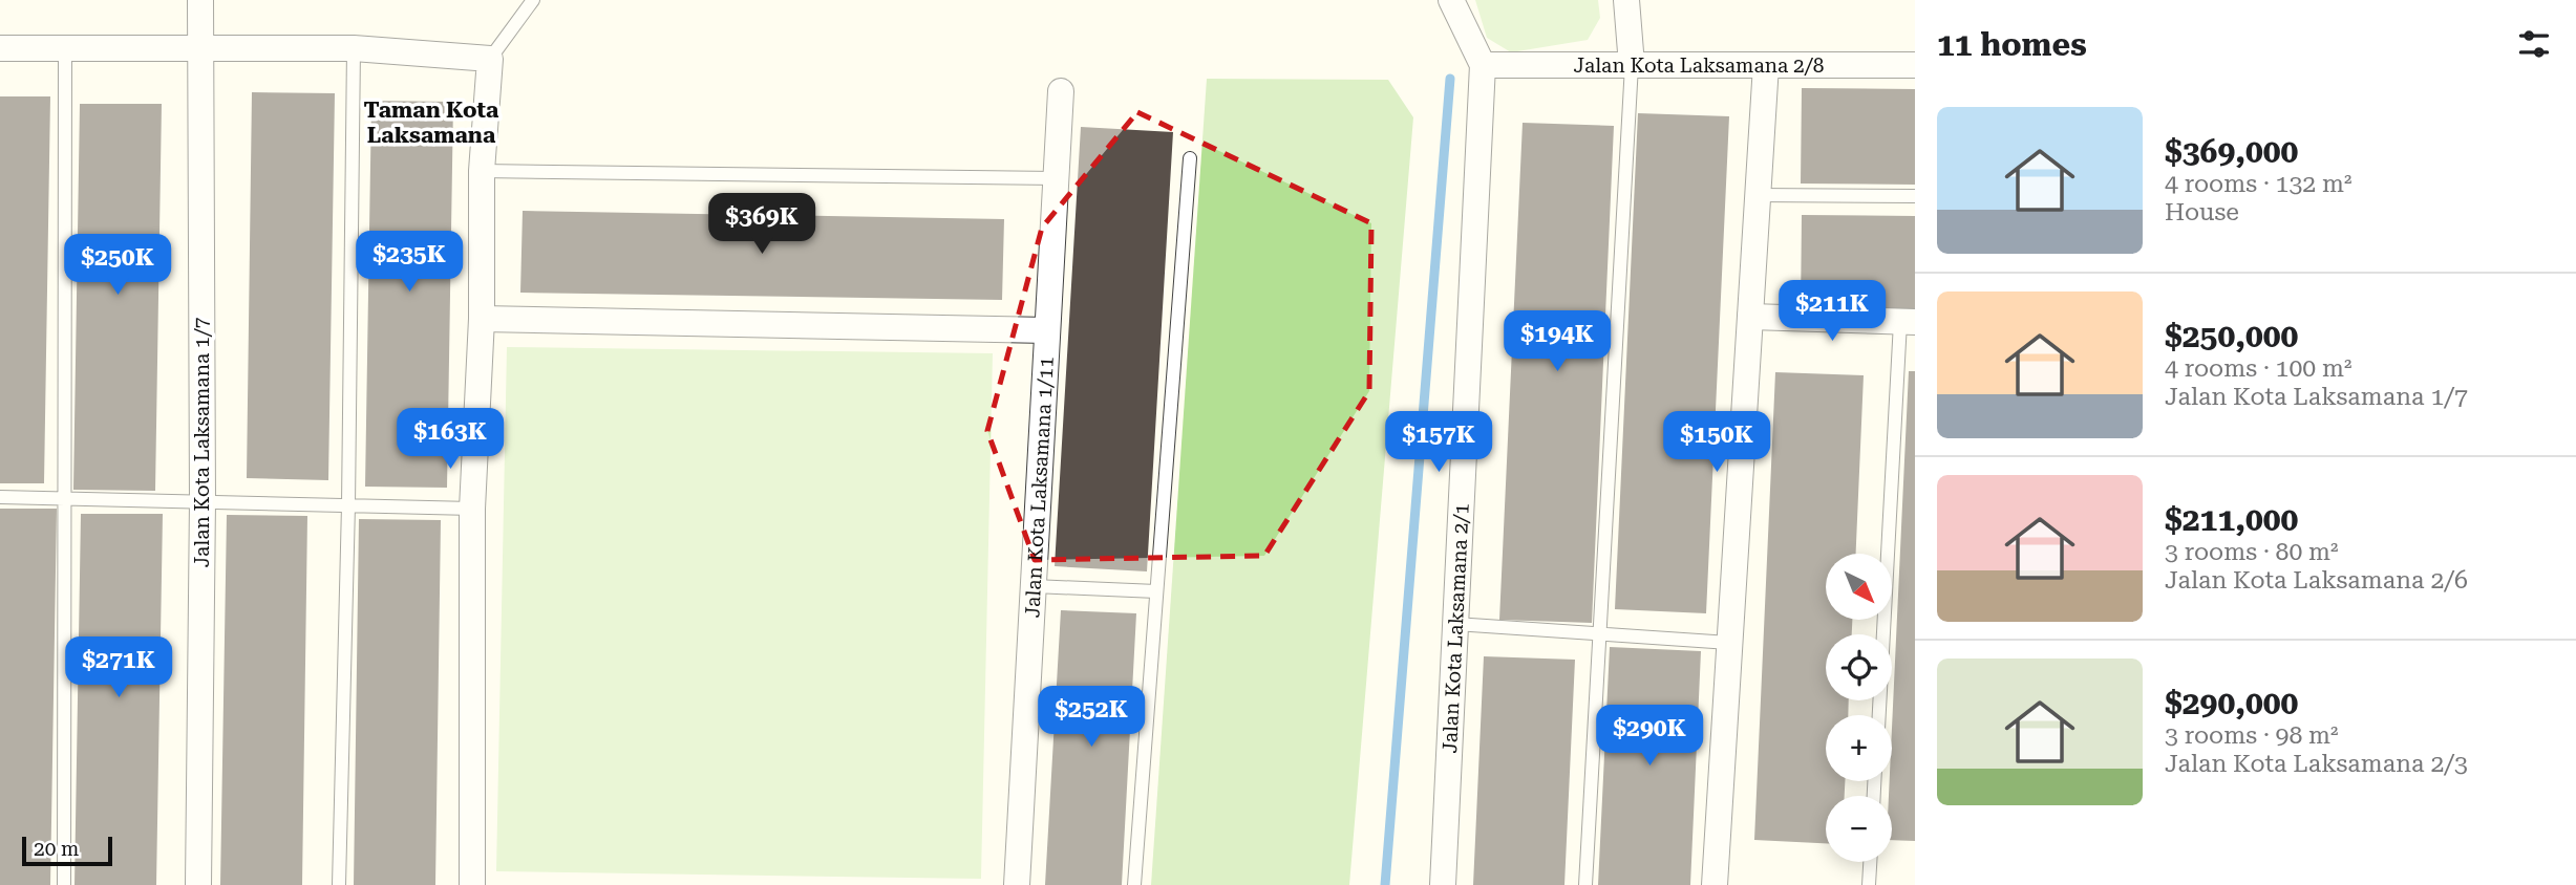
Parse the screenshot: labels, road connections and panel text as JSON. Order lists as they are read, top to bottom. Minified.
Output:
{"streets":{"street":["Jalan Kota Laksamana 2/8","Jalan Kota Laksamana 1/7","Jalan Kota Laksamana 1/11","Jalan Kota Laksamana 2/1"]},"crossings":[["Jalan Kota Laksamana 2/8","Jalan Kota Laksamana 2/1"]],"districts":["Taman Kota Laksamana"],"scale_bar":"20 m","north":"bottom right","page":{"heading":"11 homes","list":[{"name":"$369,000","note":"4 rooms · 132 m² · House"},{"name":"$250,000","note":"4 rooms · 100 m² · Jalan Kota Laksamana 1/7"},{"name":"$211,000","note":"3 rooms · 80 m² · Jalan Kota Laksamana 2/6"},{"name":"$290,000","note":"3 rooms · 98 m² · Jalan Kota Laksamana 2/3"}],"price":["$369K","$235K","$250K","$211K","$194K","$163K","$157K","$150K","$271K","$252K","$290K"],"map_buttons":["+","−"],"scale":"20 m"}}
